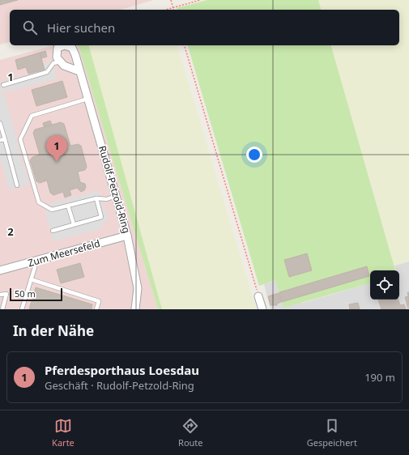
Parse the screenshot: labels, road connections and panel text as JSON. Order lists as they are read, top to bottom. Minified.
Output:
{"streets":{"street":["Rudolf-Petzold-Ring","Zum Meersefeld"]},"crossings":[["Rudolf-Petzold-Ring","Zum Meersefeld"]],"scale_bar":"50 m","page":{"search":"Hier suchen","pins":"1","scale":"50 m","heading":"In der Nähe","list":[{"mark":"1","name":"Pferdesporthaus Loesdau","note":"Geschäft · Rudolf-Petzold-Ring","value":"190 m"}],"nav":["Karte","Route","Gespeichert"]},"grid":{"rows":["1","2"]}}
